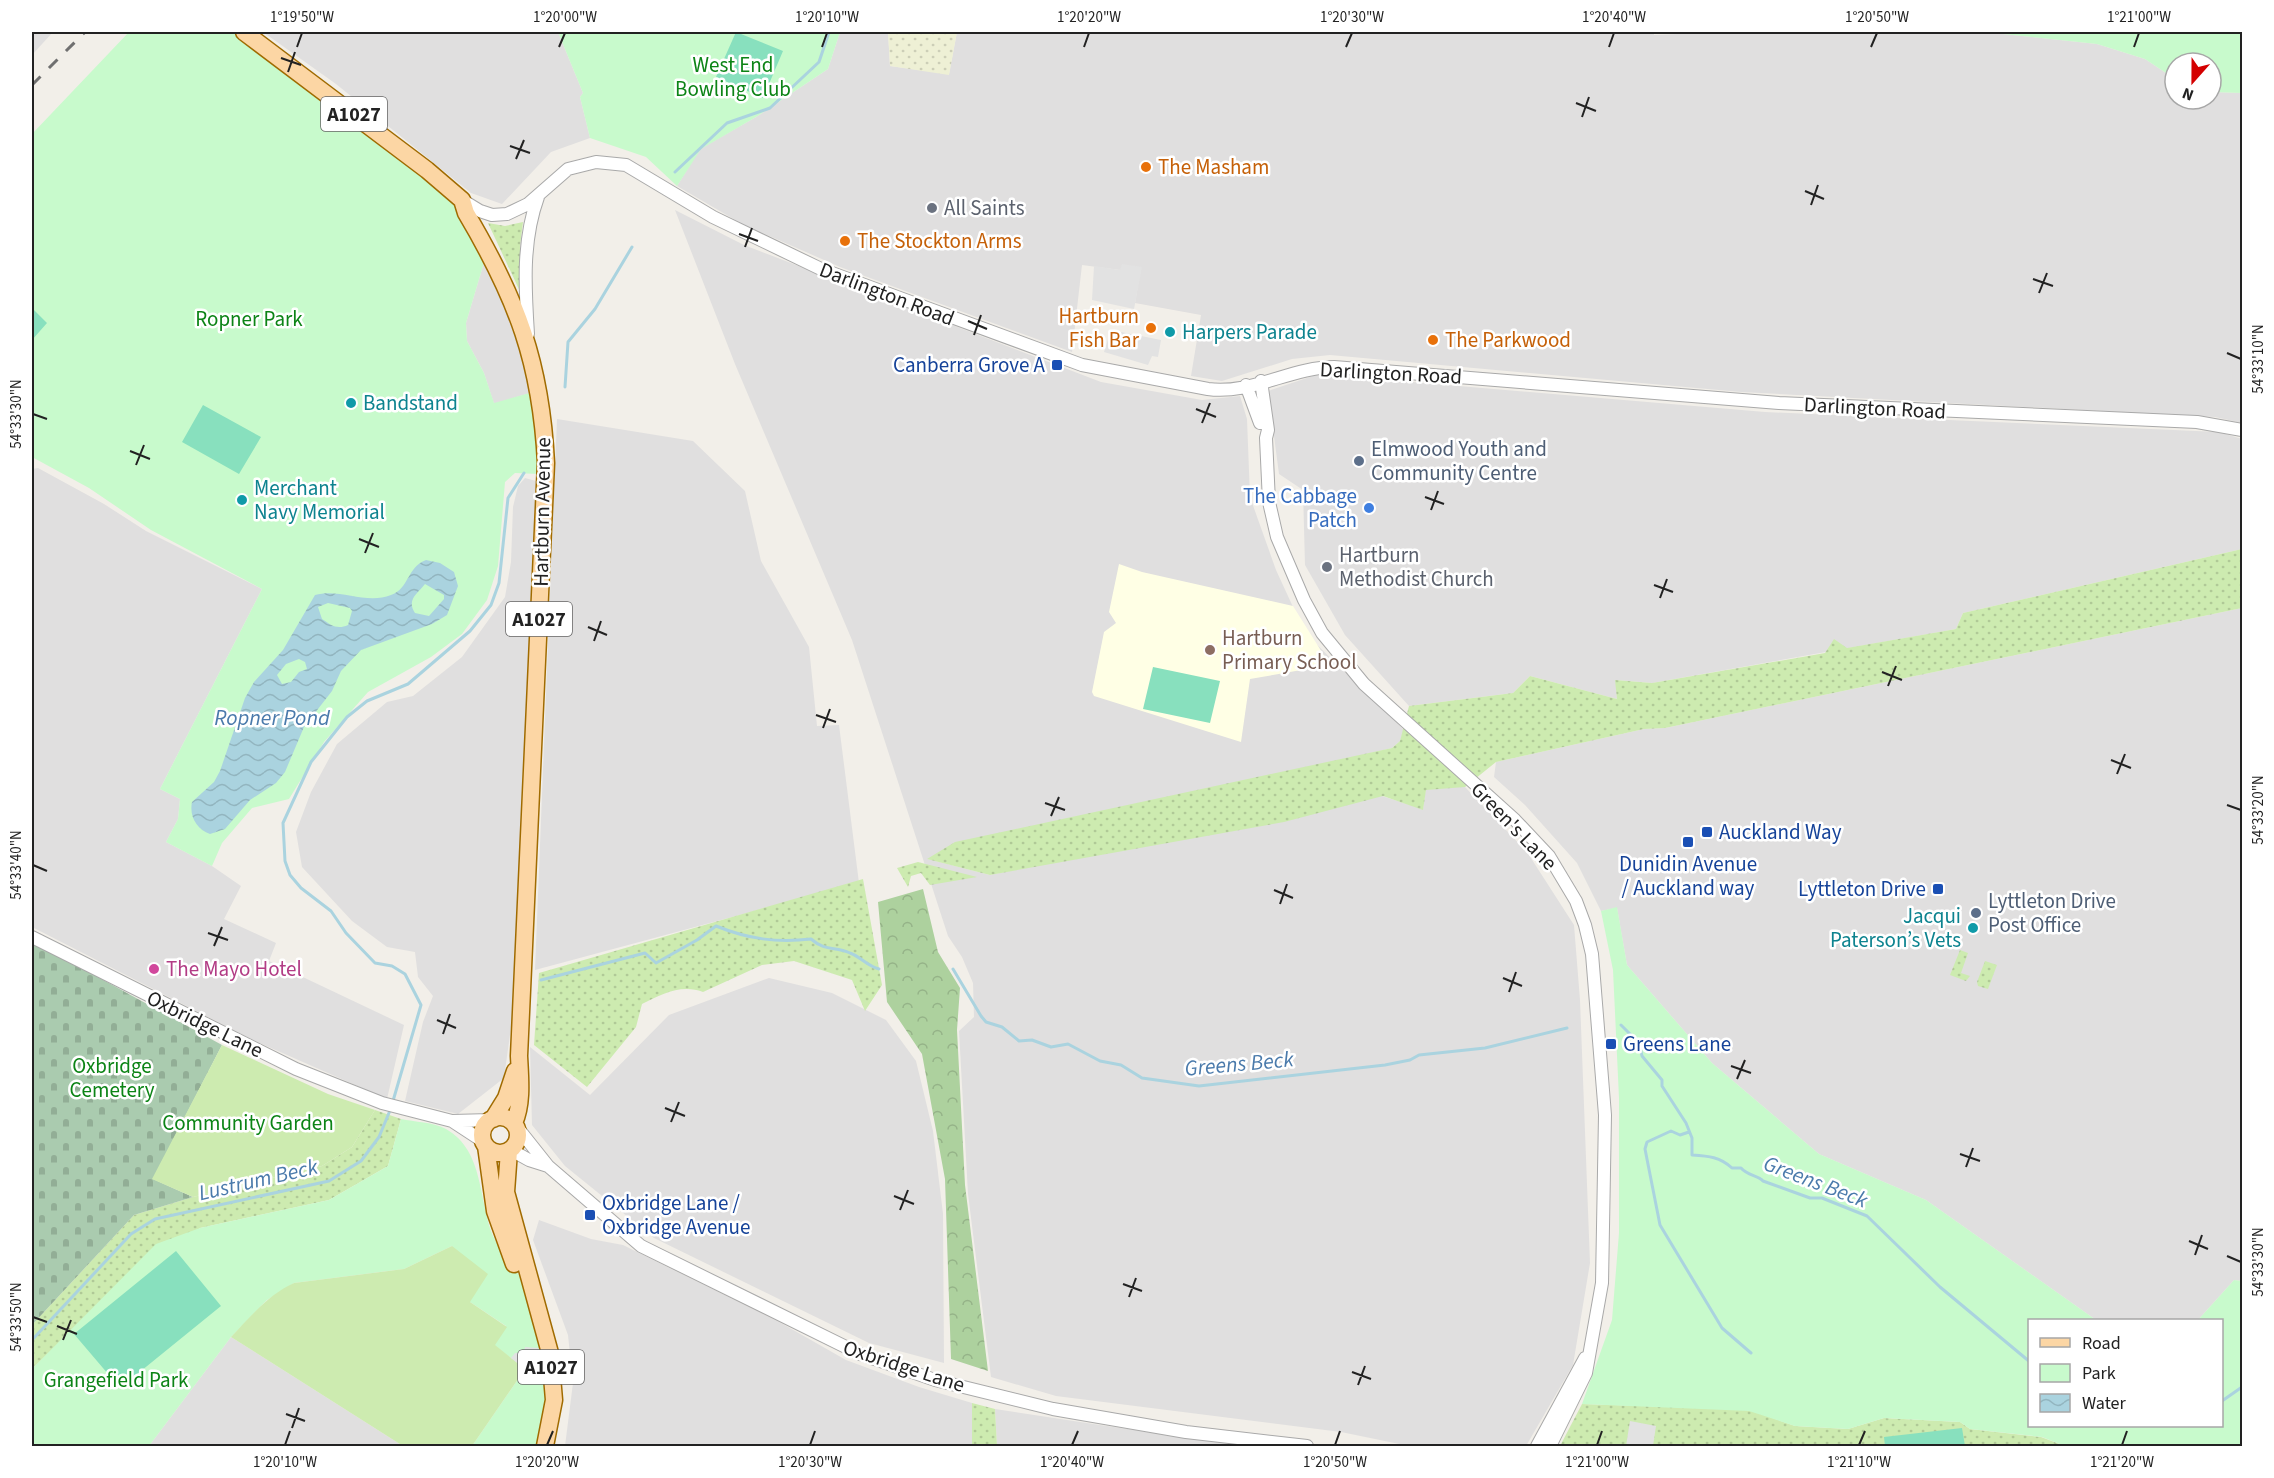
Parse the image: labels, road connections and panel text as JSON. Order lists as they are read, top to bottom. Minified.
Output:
{"streets":{"main road":["A1027","Hartburn Avenue"],"street":["Darlington Road","Green's Lane","Oxbridge Lane"]},"crossings":[["A1027","Darlington Road"],["A1027","Hartburn Avenue"],["A1027","Oxbridge Lane"],["Darlington Road","Hartburn Avenue"],["Darlington Road","Green's Lane"],["Hartburn Avenue","Oxbridge Lane"]],"water":["Ropner Pond","Greens Beck","Lustrum Beck"],"parks":["West End Bowling Club","Ropner Park","Oxbridge Cemetery","Community Garden","Grangefield Park"],"places":{"other":["The Masham","All Saints","The Stockton Arms","Hartburn Fish Bar","Harpers Parade","The Parkwood","Bandstand","Elmwood Youth and Community Centre","Merchant Navy Memorial","The Cabbage Patch","Hartburn Methodist Church","Hartburn Primary School","Lyttleton Drive Post Office","Jacqui Paterson’s Vets","The Mayo Hotel"],"transit":["Canberra Grove A","Auckland Way","Dunidin Avenue / Auckland way","Lyttleton Drive","Greens Lane","Oxbridge Lane / Oxbridge Avenue"]},"legend":["Road","Park","Water"],"north":"bottom","coordinates":["1°19'50\"W","1°20'00\"W","1°20'10\"W","1°20'20\"W","1°20'30\"W","1°20'40\"W","1°20'50\"W","1°21'00\"W","54°33'10\"N","54°33'30\"N","54°33'20\"N","54°33'40\"N","54°33'50\"N","1°21'10\"W","1°21'20\"W"]}
